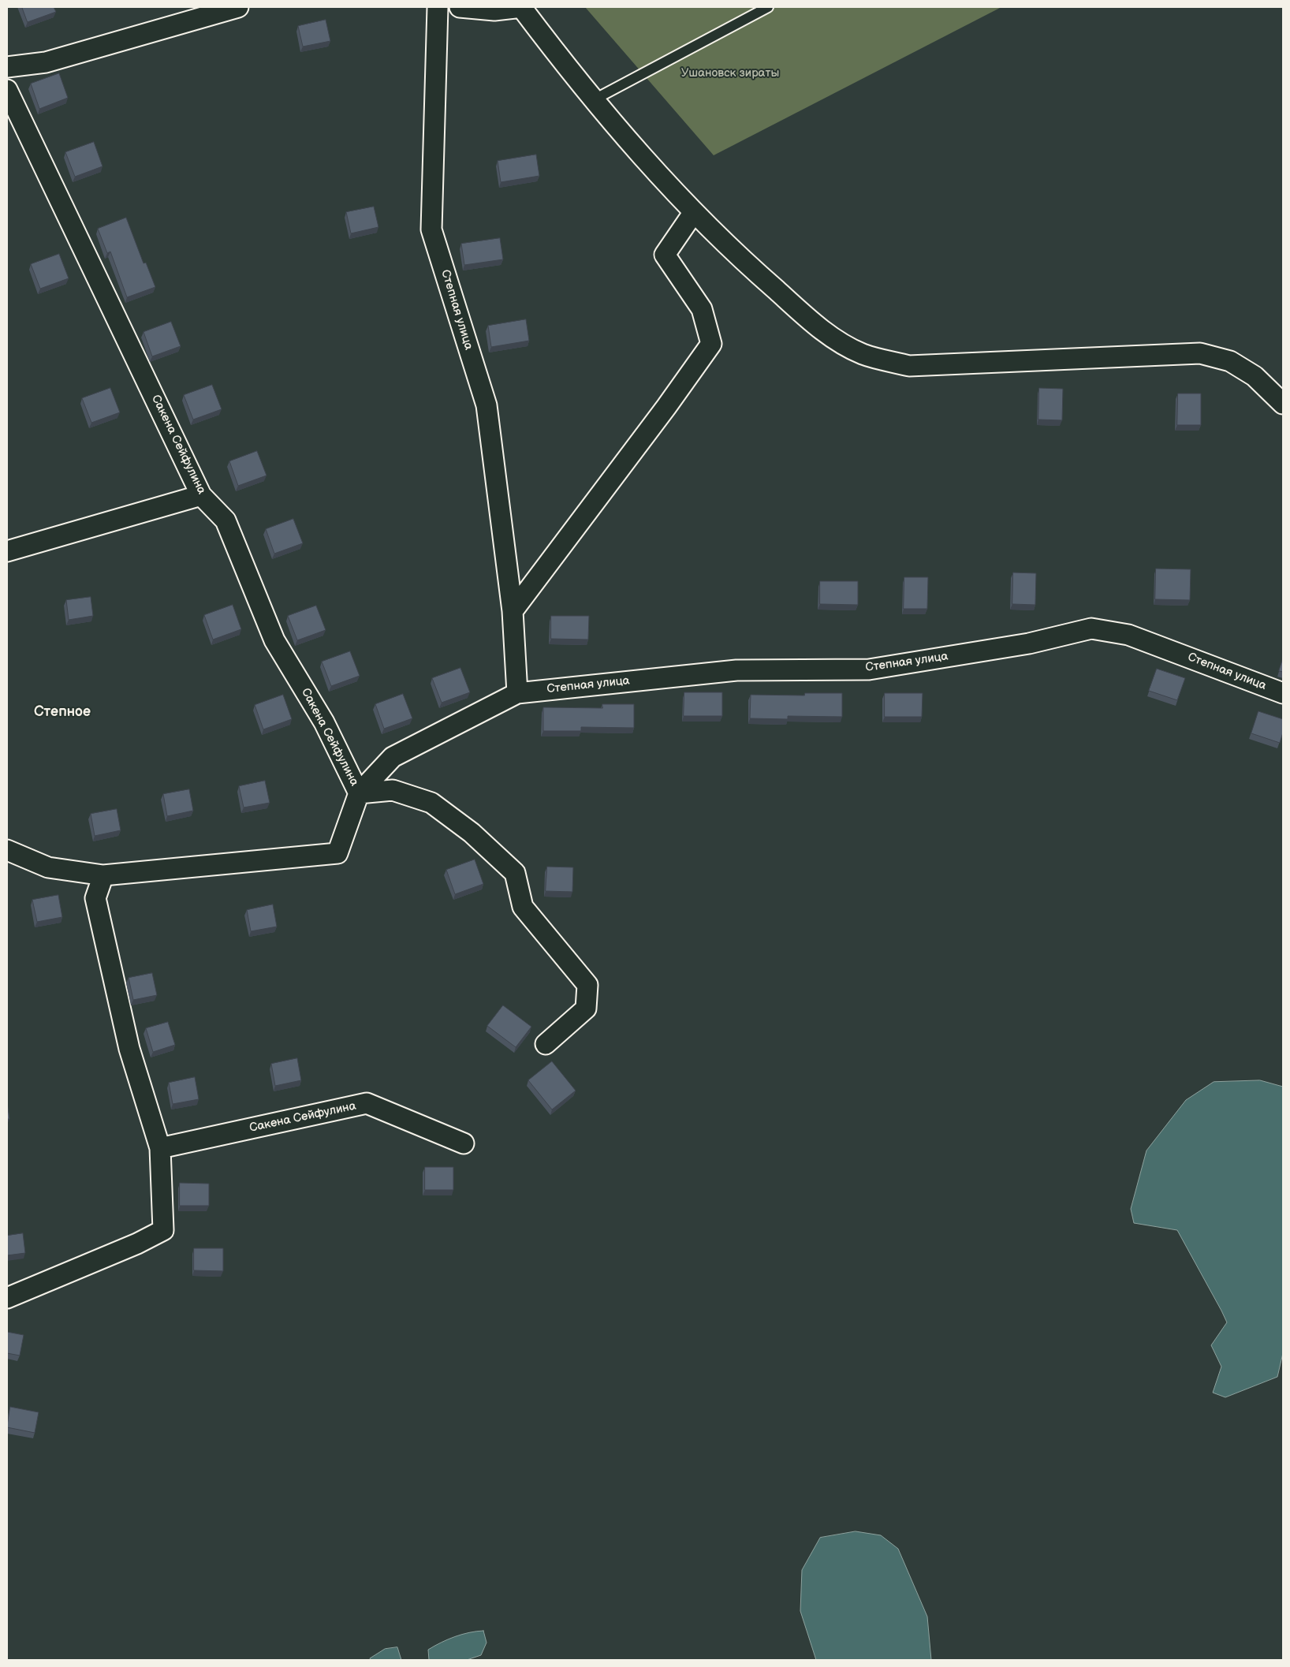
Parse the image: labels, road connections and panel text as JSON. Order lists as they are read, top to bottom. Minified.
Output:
{"streets":{"street":["Степная улица","Сакена Сейфулина"]},"crossings":[["Степная улица","Сакена Сейфулина"]],"districts":["Степное"],"parks":["Ушановск зираты"]}
